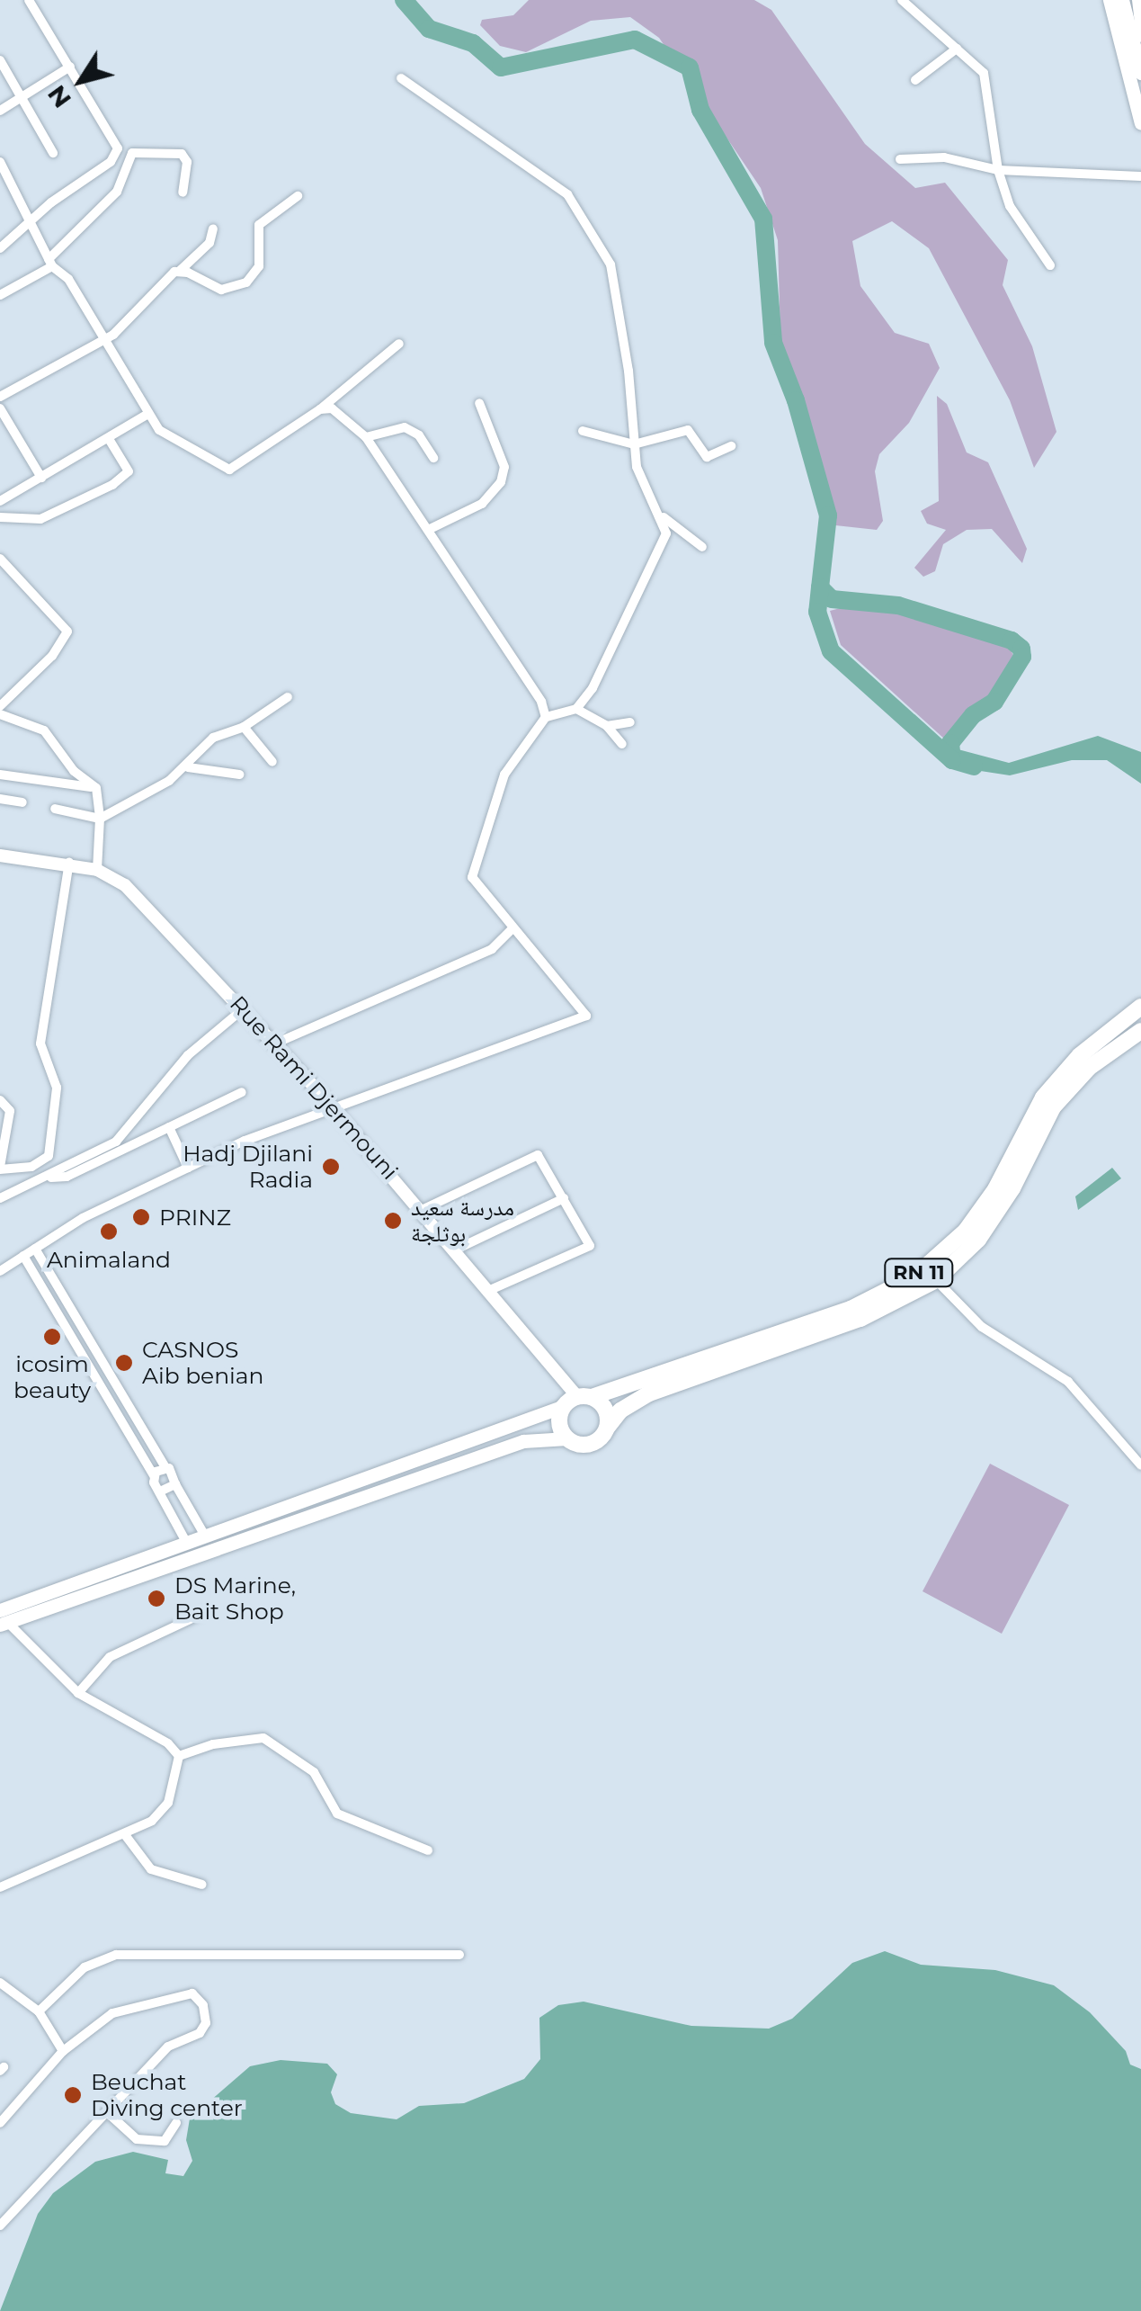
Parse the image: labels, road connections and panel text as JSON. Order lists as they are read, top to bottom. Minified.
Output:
{"streets":{"highway":["RN 11"],"main road":["Rue Rami Djermouni"]},"crossings":[["Rue Rami Djermouni","RN 11"]],"places":["Hadj Djilani Radia","PRINZ","مدرسة سعيد بوثلجة","Animaland","icosim beauty","CASNOS Aib benian","DS Marine, Bait Shop","Beuchat Diving center"],"north":"bottom left"}
